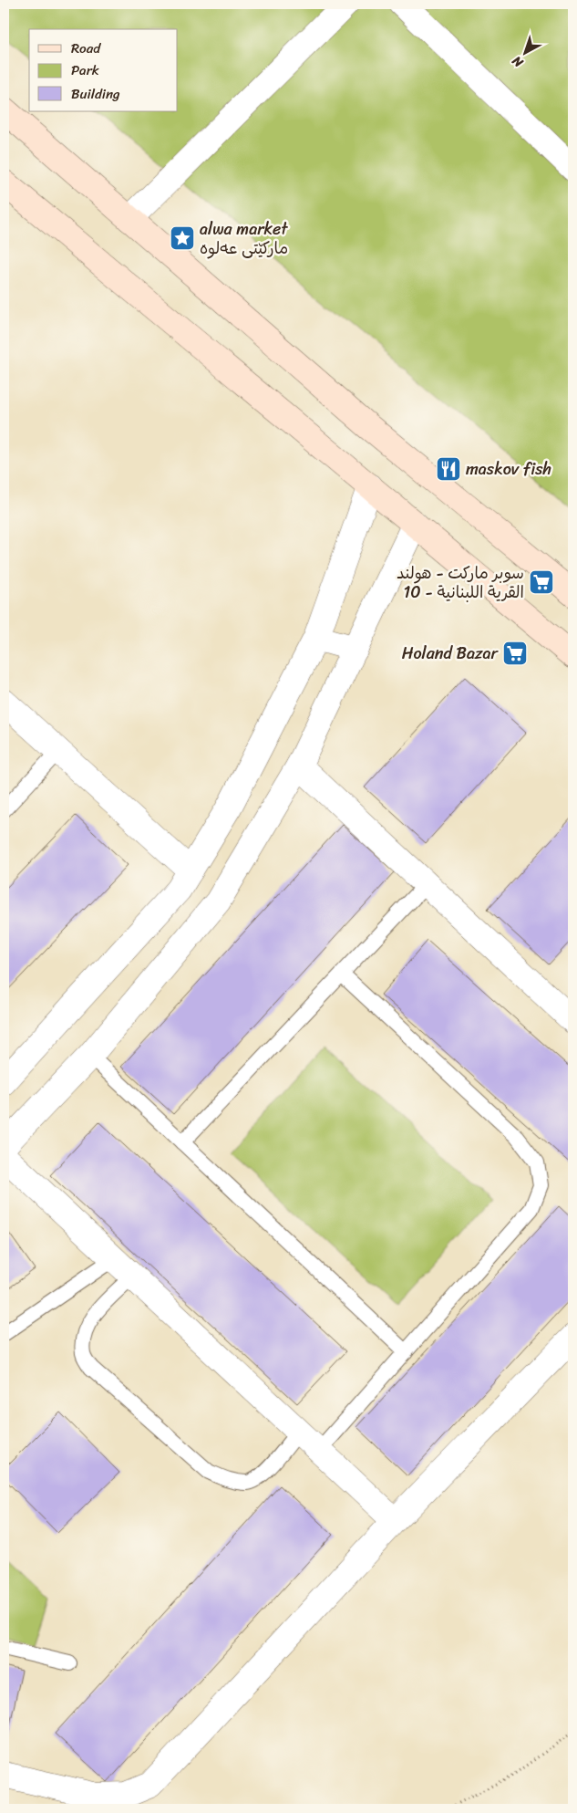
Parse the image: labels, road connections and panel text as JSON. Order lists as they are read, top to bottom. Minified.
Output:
{"places":{"place":["alwa market مارکێتی عەلوە"],"restaurant":["maskov fish"],"supermarket":["سوبر ماركت - هولند 10 - القرية اللبنانية","Holand Bazar"]},"legend":["Road","Park","Building"],"north":"bottom left"}
